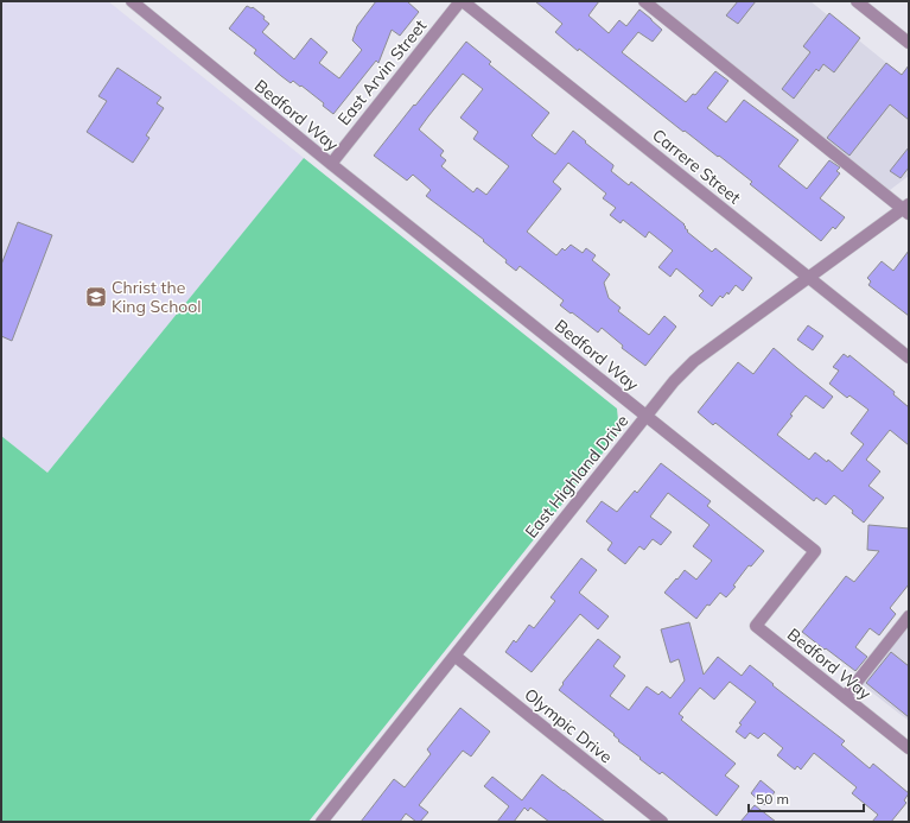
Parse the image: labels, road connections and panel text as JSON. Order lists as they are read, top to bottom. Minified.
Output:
{"streets":{"street":["East Arvin Street","Bedford Way","Carrere Street","East Highland Drive","Olympic Drive"]},"crossings":[["East Arvin Street","Bedford Way"],["East Arvin Street","Carrere Street"],["Bedford Way","East Highland Drive"],["Carrere Street","East Highland Drive"],["East Highland Drive","Olympic Drive"]],"places":{"school or university":["Christ the King School"]},"scale_bar":"50 m"}
